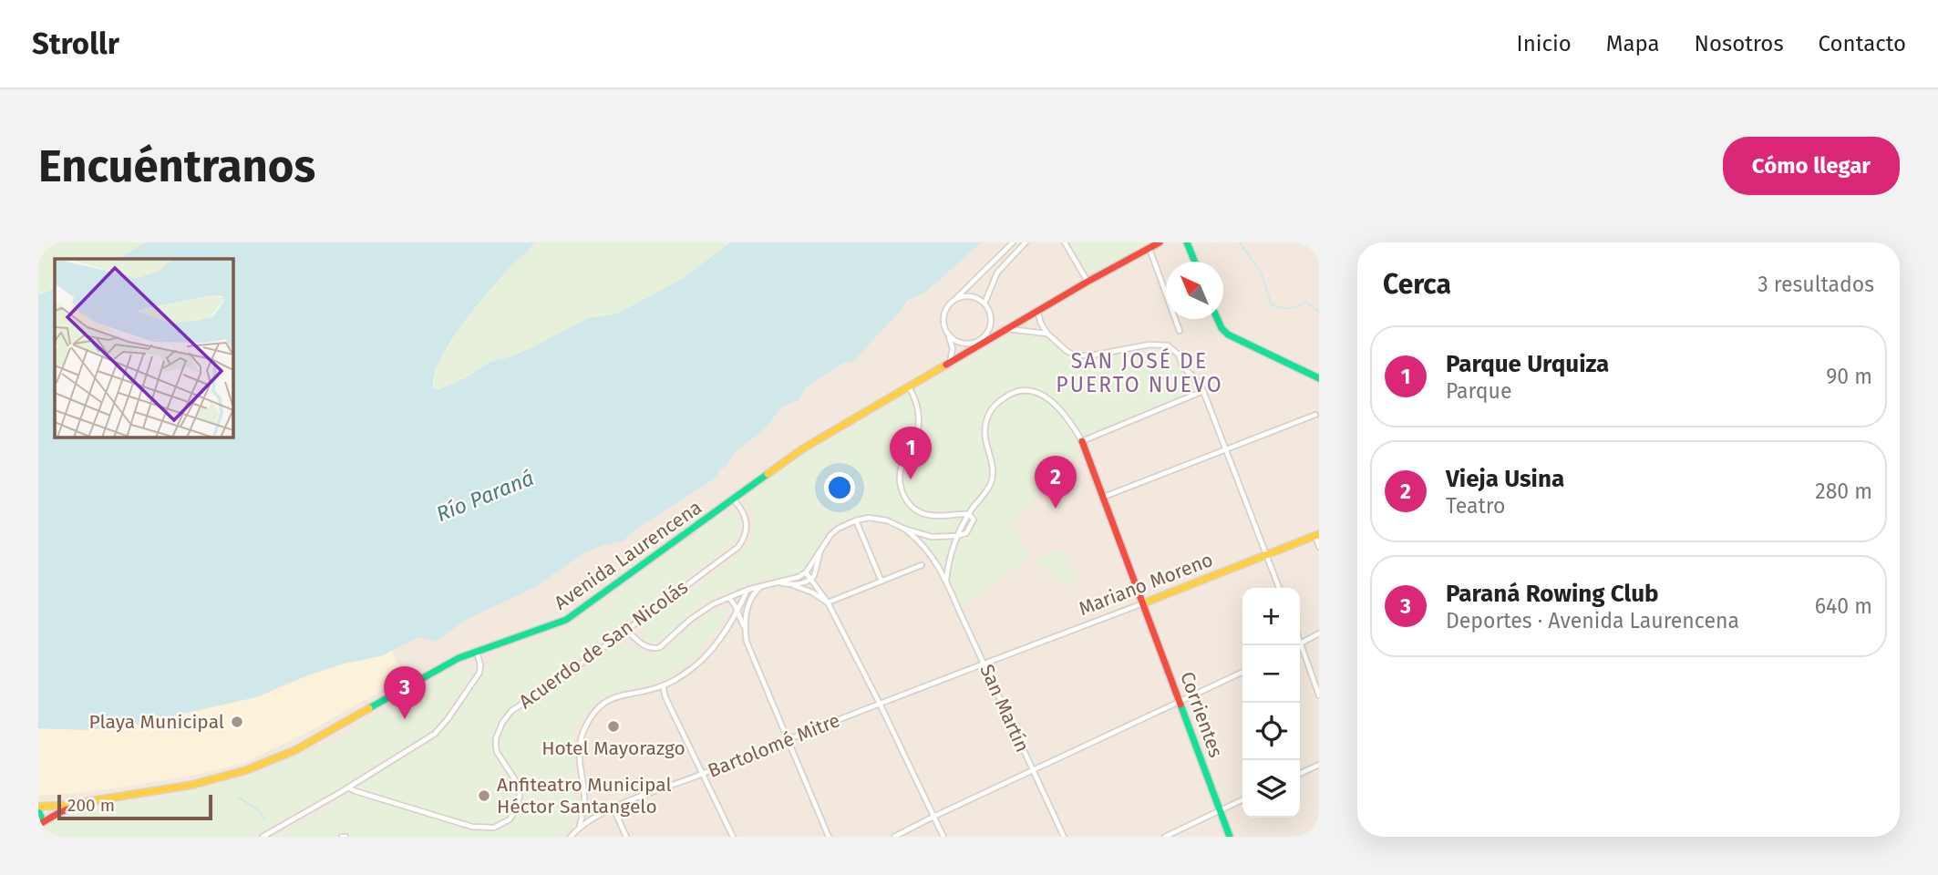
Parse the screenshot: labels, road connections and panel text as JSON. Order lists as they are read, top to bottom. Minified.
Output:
{"streets":{"street":["Avenida Laurencena","Mariano Moreno","Acuerdo de San Nicolás","San Martín","Corrientes","Bartolomé Mitre"]},"crossings":[["Avenida Laurencena","Acuerdo de San Nicolás"],["Mariano Moreno","San Martín"],["Mariano Moreno","Corrientes"],["Mariano Moreno","Bartolomé Mitre"],["San Martín","Bartolomé Mitre"]],"districts":["SAN JOSÉ DE PUERTO NUEVO"],"water":["Río Paraná"],"places":["Playa Municipal","Hotel Mayorazgo","Anfiteatro Municipal Héctor Santangelo"],"scale_bar":"200 m","north":"top left","page":{"header":"Strollr","nav":["Inicio","Mapa","Nosotros","Contacto"],"buttons":"Cómo llegar","title":"Encuéntranos","heading":["Cerca","3 resultados"],"list":[{"mark":"1","name":"Parque Urquiza","note":"Parque","value":"90 m"},{"mark":"2","name":"Vieja Usina","note":"Teatro","value":"280 m"},{"mark":"3","name":"Paraná Rowing Club","note":"Deportes · Avenida Laurencena","value":"640 m"}],"pins":["1","2","3"],"map_buttons":["+","−"],"scale":"200 m"}}
